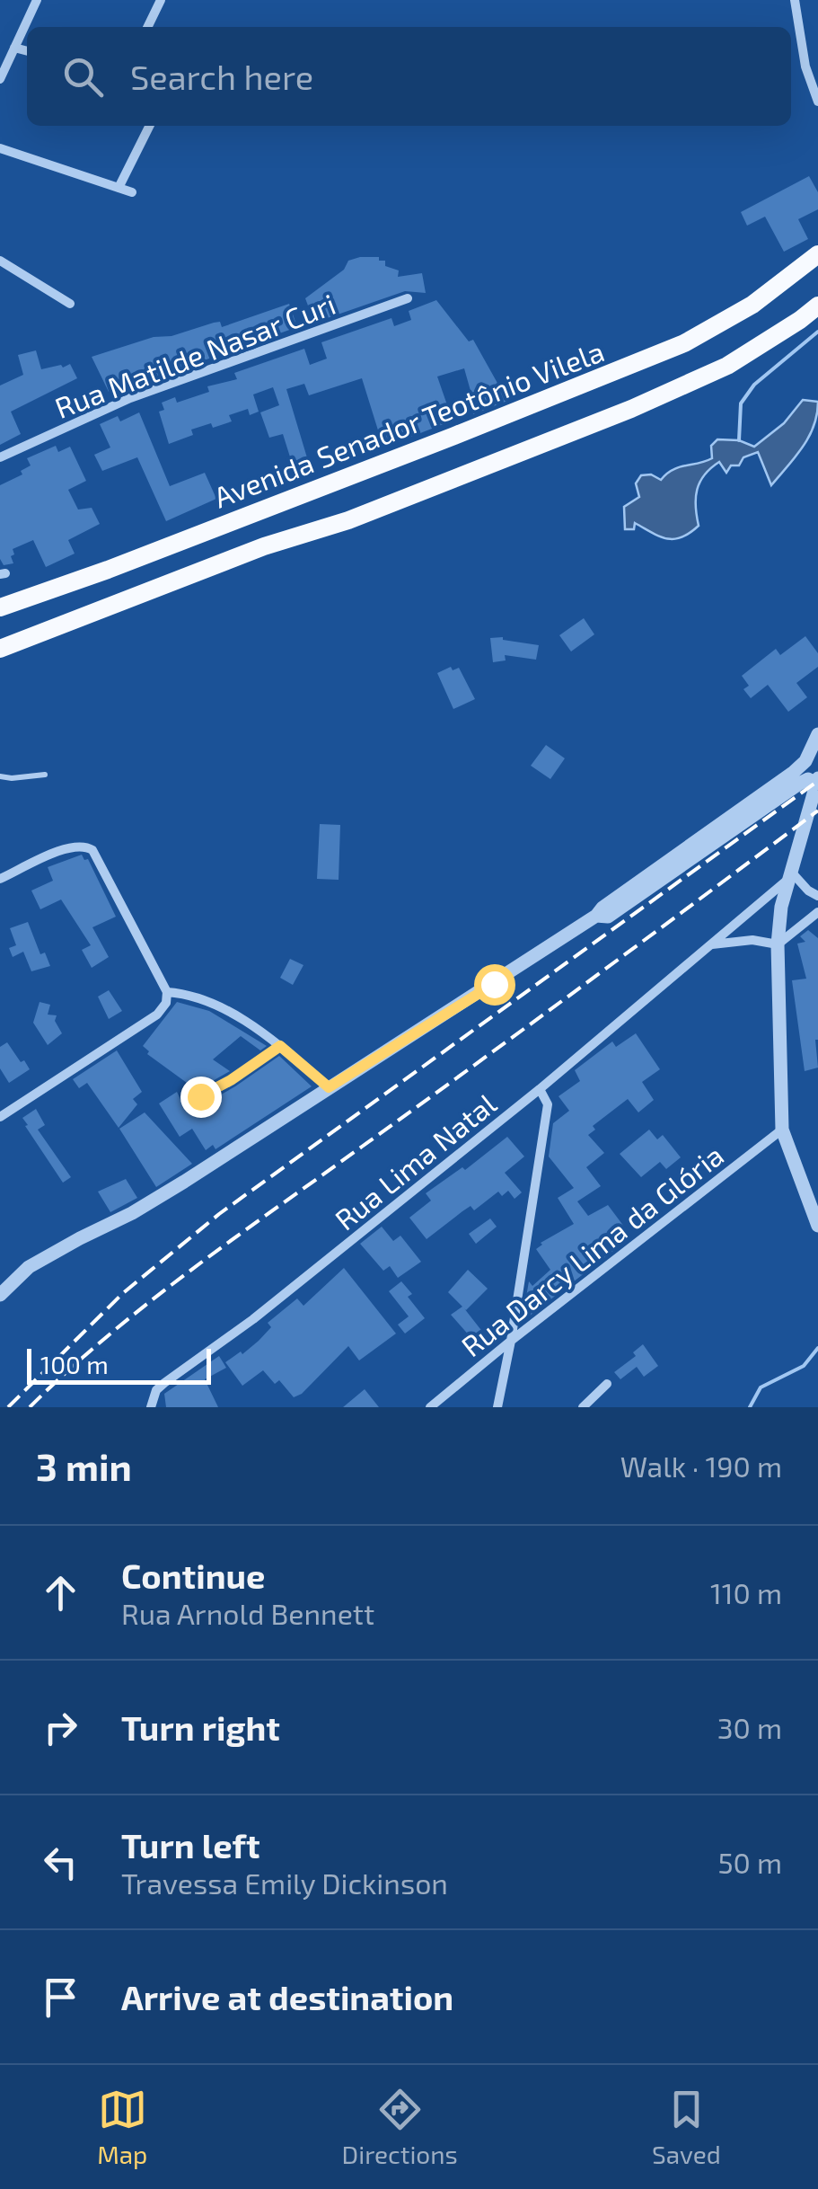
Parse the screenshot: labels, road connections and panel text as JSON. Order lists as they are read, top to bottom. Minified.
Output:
{"streets":{"main road":["Avenida Senador Teotônio Vilela"],"street":["Rua Matilde Nasar Curi","Rua Lima Natal","Rua Darcy Lima da Glória"]},"scale_bar":"100 m","page":{"search":"Search here","scale":"100 m","heading":["3 min","Walk · 190 m"],"list":[["Continue","Rua Arnold Bennett","110 m"],["Turn right","30 m"],["Turn left","Travessa Emily Dickinson","50 m"],"Arrive at destination"],"nav":["Map","Directions","Saved"]}}
